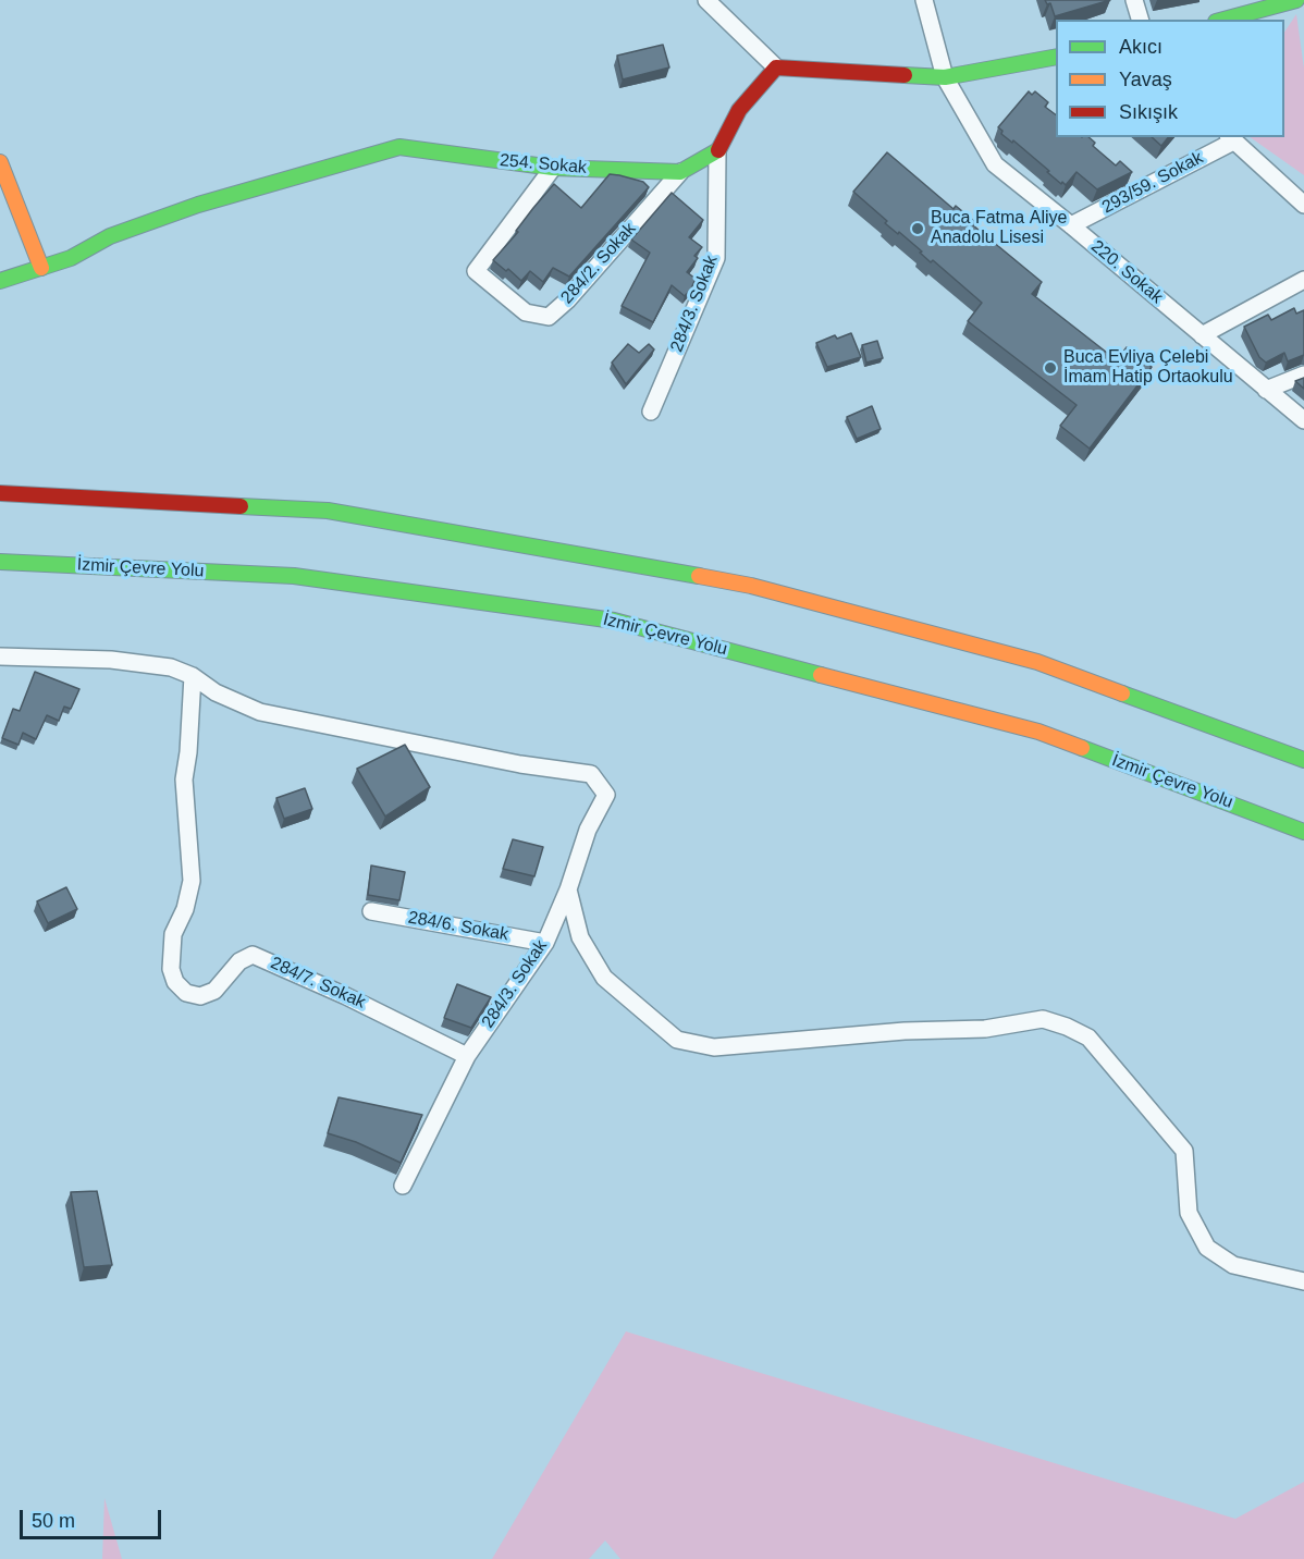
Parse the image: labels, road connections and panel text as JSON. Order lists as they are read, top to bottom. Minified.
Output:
{"streets":{"main road":["254. Sokak","İzmir Çevre Yolu"],"street":["293/59. Sokak","284/2. Sokak","220. Sokak","284/3. Sokak","284/6. Sokak","284/7. Sokak"]},"crossings":[["254. Sokak","284/2. Sokak"],["254. Sokak","284/3. Sokak"],["293/59. Sokak","220. Sokak"],["284/3. Sokak","284/6. Sokak"],["284/3. Sokak","284/7. Sokak"]],"places":["Buca Fatma Aliye Anadolu Lisesi","Buca Evliya Çelebi İmam Hatip Ortaokulu"],"legend":["Akıcı","Yavaş","Sıkışık"],"scale_bar":"50 m"}
